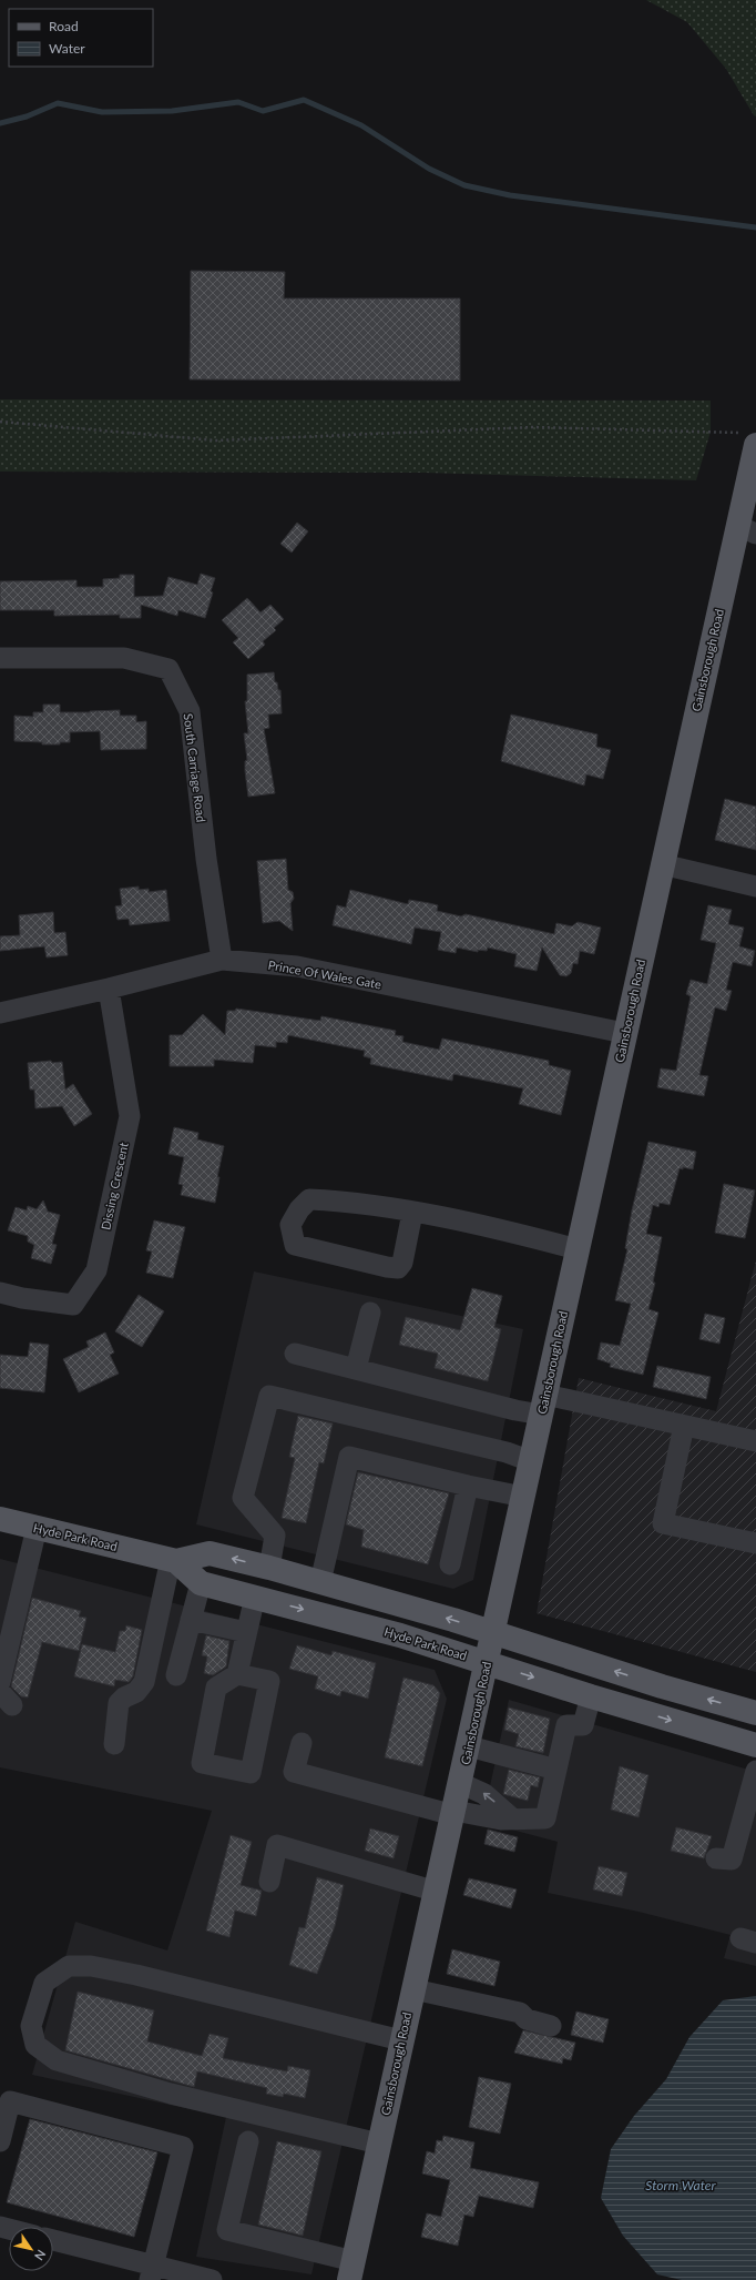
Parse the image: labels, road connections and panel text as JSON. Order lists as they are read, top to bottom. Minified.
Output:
{"streets":{"main road":["Gainsborough Road","Hyde Park Road"],"street":["South Carriage Road","Prince Of Wales Gate","Dissing Crescent"]},"crossings":[["Gainsborough Road","Prince Of Wales Gate"],["Gainsborough Road","Hyde Park Road"],["South Carriage Road","Prince Of Wales Gate"],["Prince Of Wales Gate","Dissing Crescent"]],"water":["Storm Water"],"legend":["Road","Water"],"north":"bottom right"}
